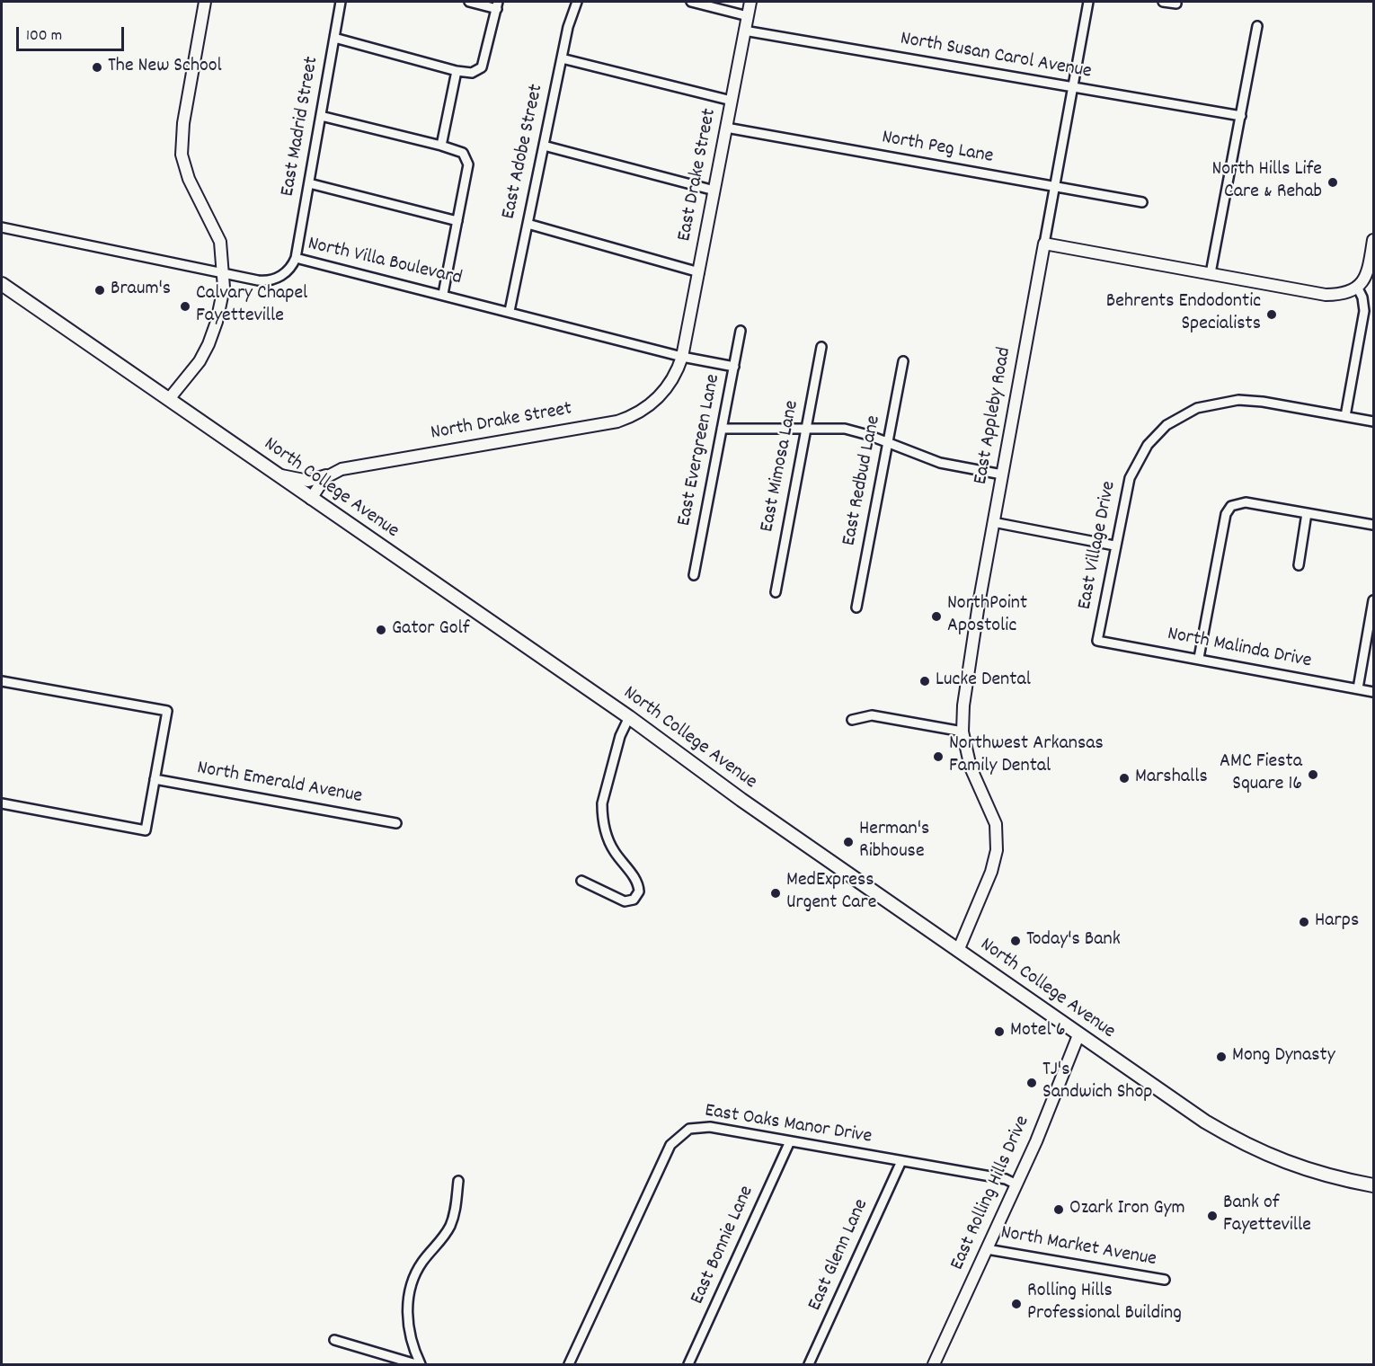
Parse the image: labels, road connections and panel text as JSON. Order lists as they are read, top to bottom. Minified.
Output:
{"streets":{"main road":["North College Avenue"],"street":["North Susan Carol Avenue","East Madrid Street","North Peg Lane","East Adobe Street","East Drake Street","North Villa Boulevard","East Appleby Road","North Drake Street","East Evergreen Lane","East Mimosa Lane","East Redbud Lane","East Village Drive","North Malinda Drive","North Emerald Avenue","East Oaks Manor Drive","East Rolling Hills Drive","East Bonnie Lane","North Market Avenue","East Glenn Lane"]},"crossings":[["North Susan Carol Avenue","East Drake Street"],["East Madrid Street","North Villa Boulevard"],["North Peg Lane","East Drake Street"],["East Adobe Street","North Villa Boulevard"],["East Drake Street","North Villa Boulevard"],["East Drake Street","North Drake Street"],["North Villa Boulevard","North Drake Street"],["North Villa Boulevard","East Evergreen Lane"],["East Appleby Road","North College Avenue"],["North Drake Street","North College Avenue"],["North College Avenue","East Rolling Hills Drive"],["East Village Drive","North Malinda Drive"],["East Oaks Manor Drive","East Rolling Hills Drive"],["East Oaks Manor Drive","East Bonnie Lane"],["East Oaks Manor Drive","East Glenn Lane"],["East Rolling Hills Drive","North Market Avenue"]],"places":["The New School","North Hills Life Care & Rehab","Braum's","Calvary Chapel Fayetteville","Behrents Endodontic Specialists","NorthPoint Apostolic","Gator Golf","Lucke Dental","Northwest Arkansas Family Dental","AMC Fiesta Square 16","Marshalls","Herman's Ribhouse","MedExpress Urgent Care","Harps","Today's Bank","Motel 6","Mong Dynasty","TJ's Sandwich Shop","Ozark Iron Gym","Bank of Fayetteville","Rolling Hills Professional Building"],"scale_bar":"100 m"}
